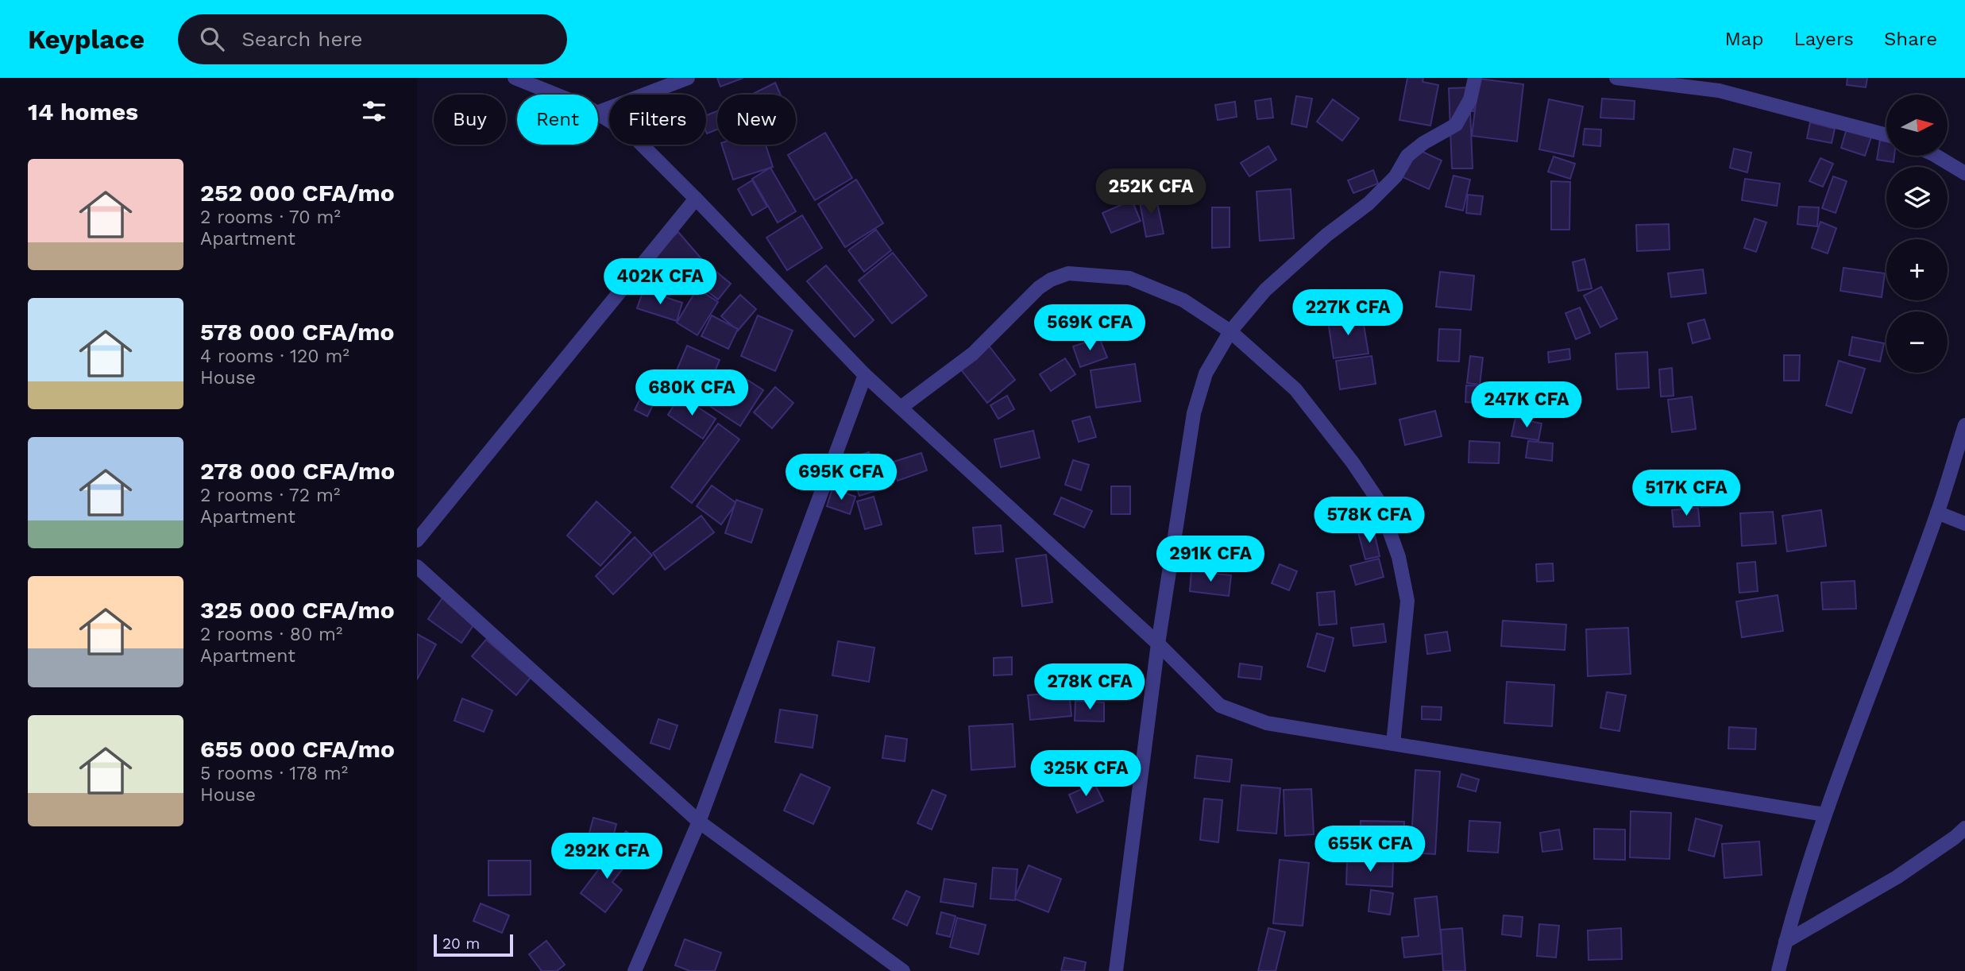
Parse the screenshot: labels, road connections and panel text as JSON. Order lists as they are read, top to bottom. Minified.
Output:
{"scale_bar":"20 m","north":"right","page":{"header":"Keyplace","search":"Search here","nav":["Map","Layers","Share"],"heading":"14 homes","map_buttons":["+","−"],"chip":["Buy","Rent","Filters","New"],"list":[{"name":"252 000 CFA/mo","note":"2 rooms · 70 m² · Apartment"},{"name":"578 000 CFA/mo","note":"4 rooms · 120 m² · House"},{"name":"278 000 CFA/mo","note":"2 rooms · 72 m² · Apartment"},{"name":"325 000 CFA/mo","note":"2 rooms · 80 m² · Apartment"},{"name":"655 000 CFA/mo","note":"5 rooms · 178 m² · House"}],"price":["252K CFA","402K CFA","227K CFA","569K CFA","680K CFA","247K CFA","695K CFA","517K CFA","578K CFA","291K CFA","278K CFA","325K CFA","655K CFA","292K CFA"],"scale":"20 m"}}
